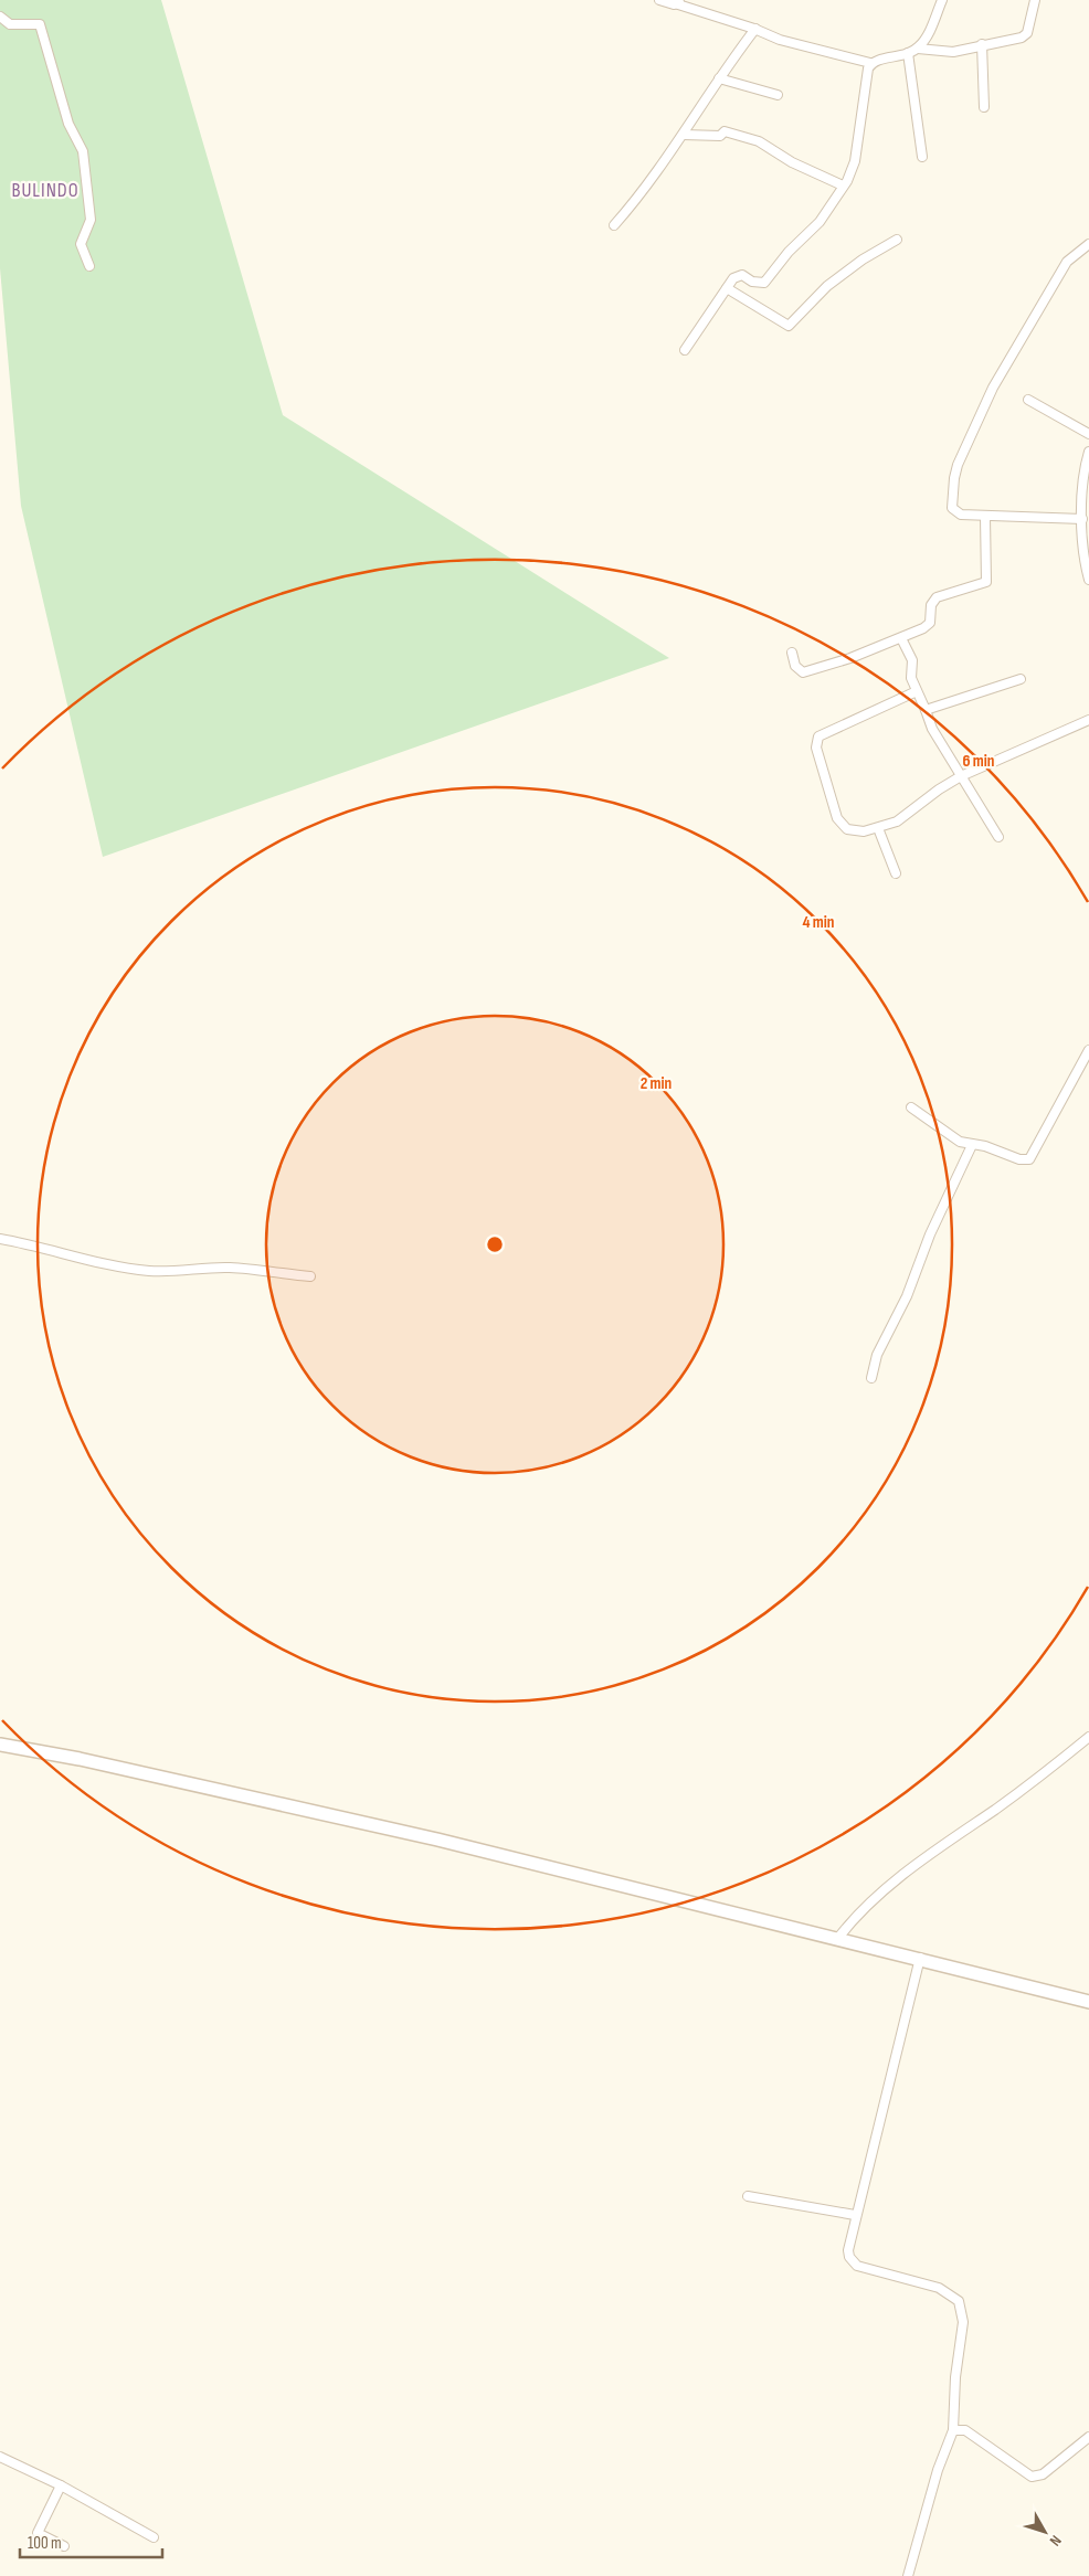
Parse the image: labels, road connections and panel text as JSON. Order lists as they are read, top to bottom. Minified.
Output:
{"districts":["BULINDO"],"scale_bar":"100 m","north":"bottom right","rings":["6 min","4 min","2 min"]}
